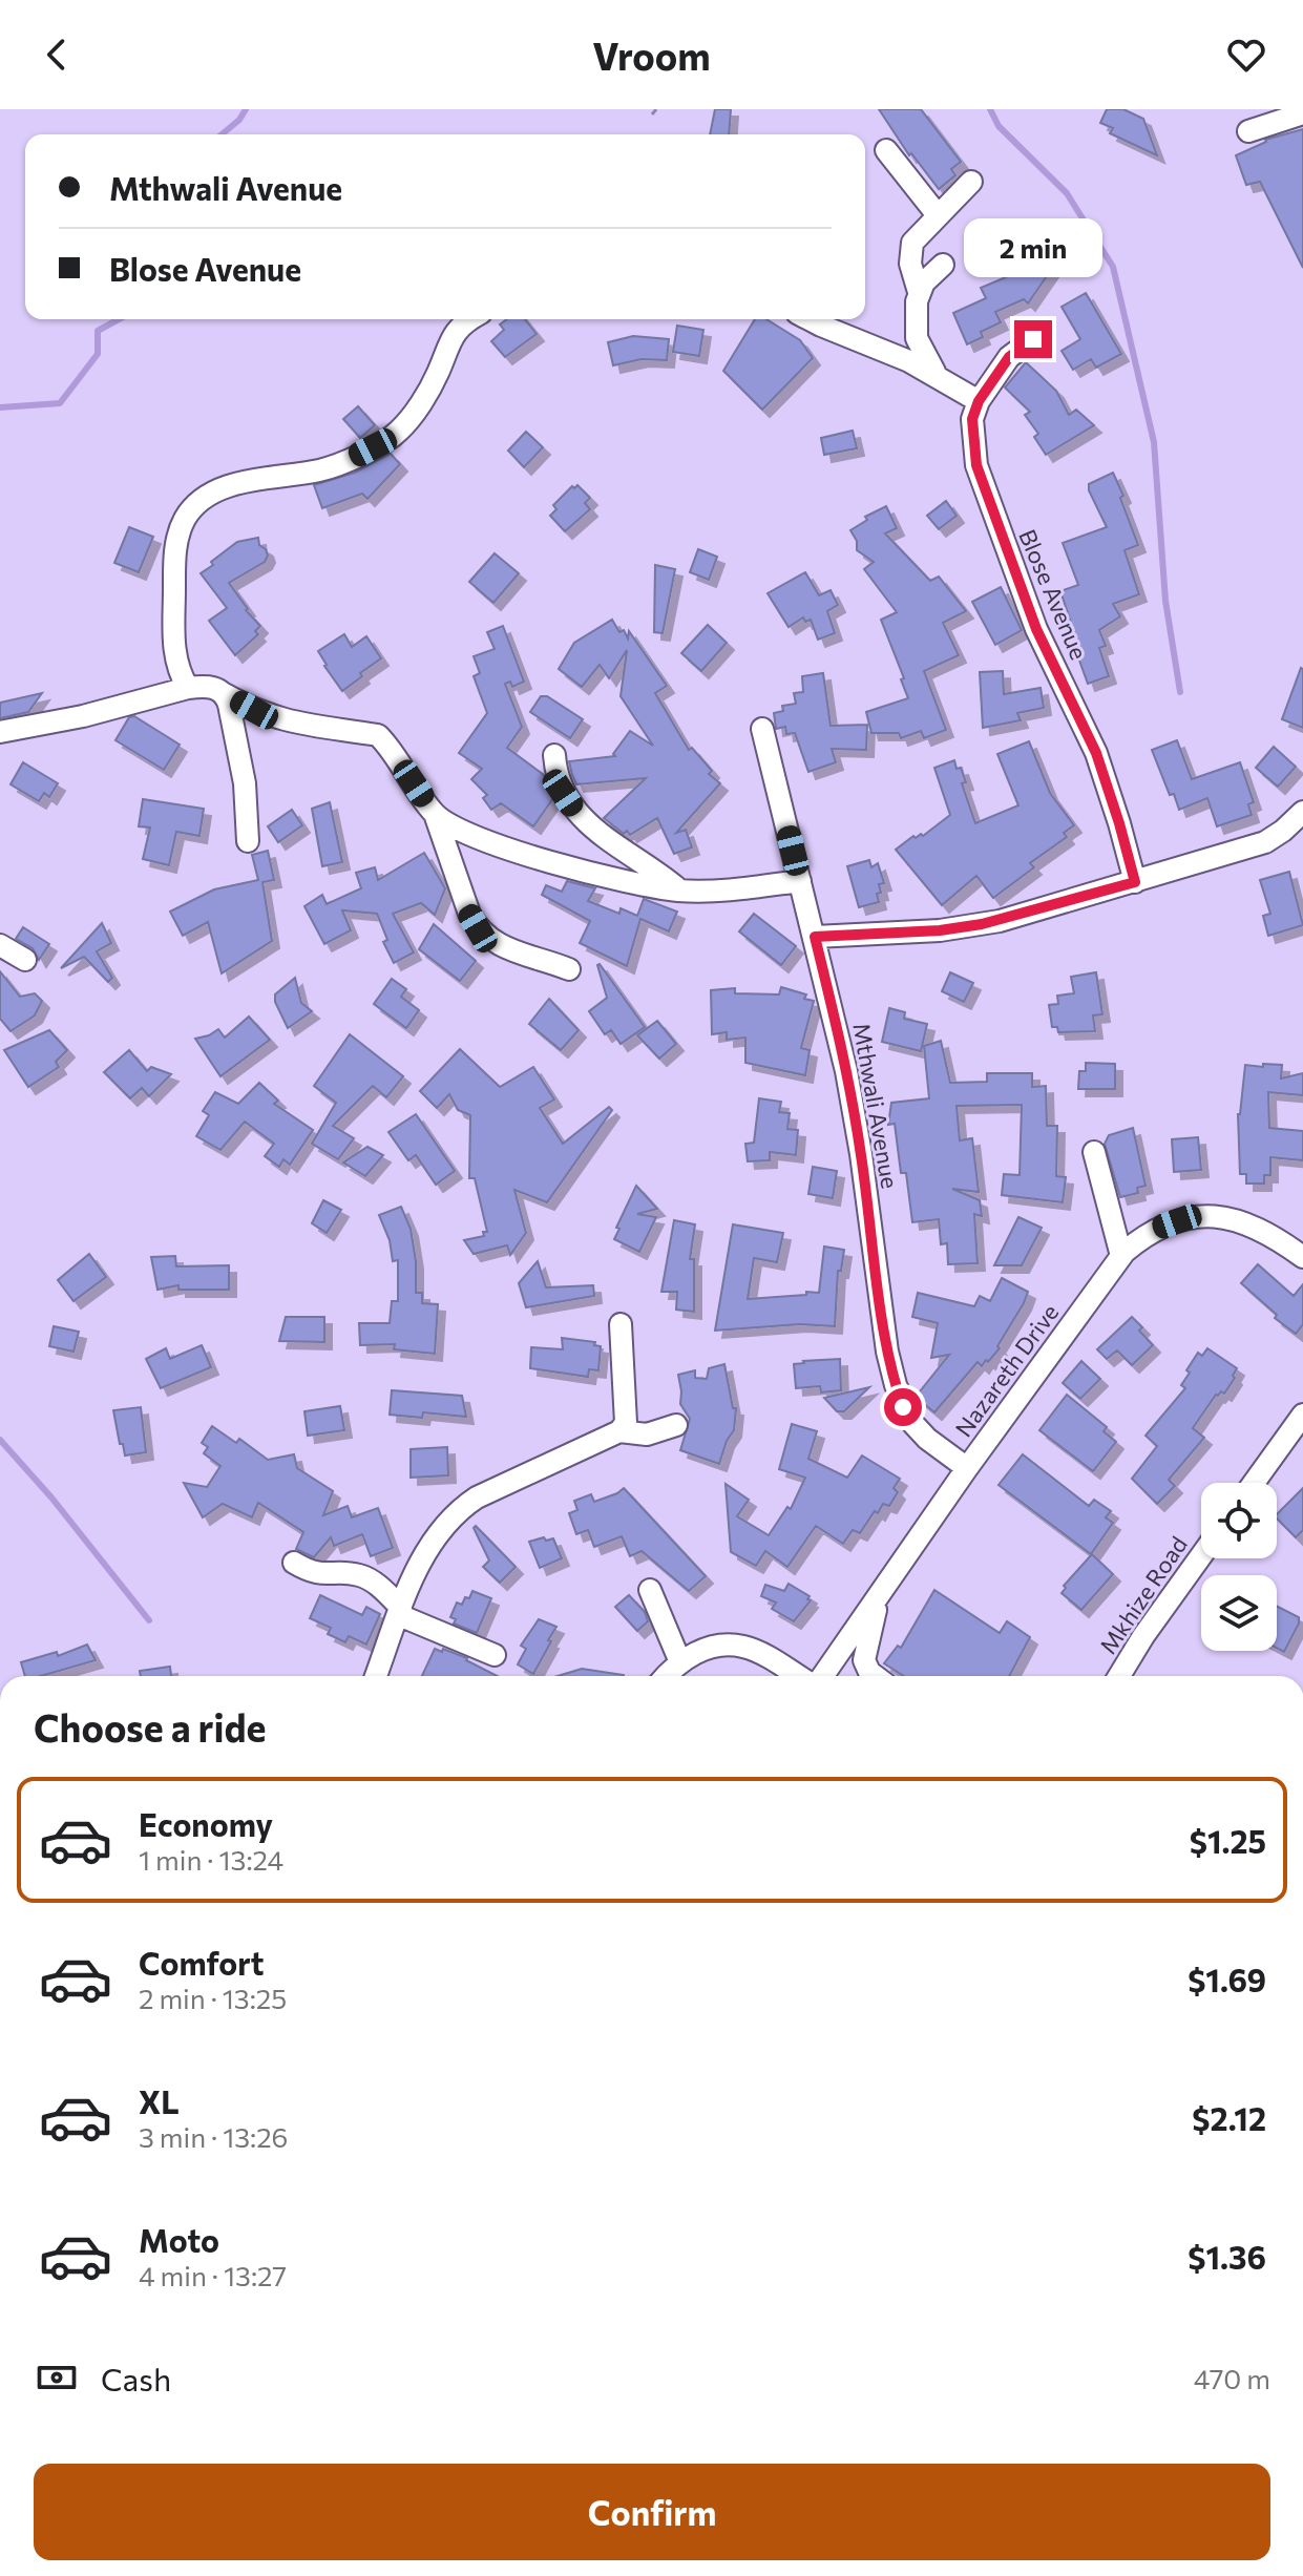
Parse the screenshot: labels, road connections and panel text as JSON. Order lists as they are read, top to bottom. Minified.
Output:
{"streets":{"street":["Blose Avenue","Mthwali Avenue","Nazareth Drive","Mkhize Road"]},"crossings":[["Mthwali Avenue","Nazareth Drive"]],"page":{"header":"Vroom","banner":["Mthwali Avenue","Blose Avenue"],"bubble":"2 min","heading":"Choose a ride","list":[{"name":"Economy","note":"1 min · 13:24","value":"$1.25"},{"name":"Comfort","note":"2 min · 13:25","value":"$1.69"},{"name":"XL","note":"3 min · 13:26","value":"$2.12"},{"name":"Moto","note":"4 min · 13:27","value":"$1.36"}],"pay":["Cash","470 m"],"buttons":"Confirm"}}
